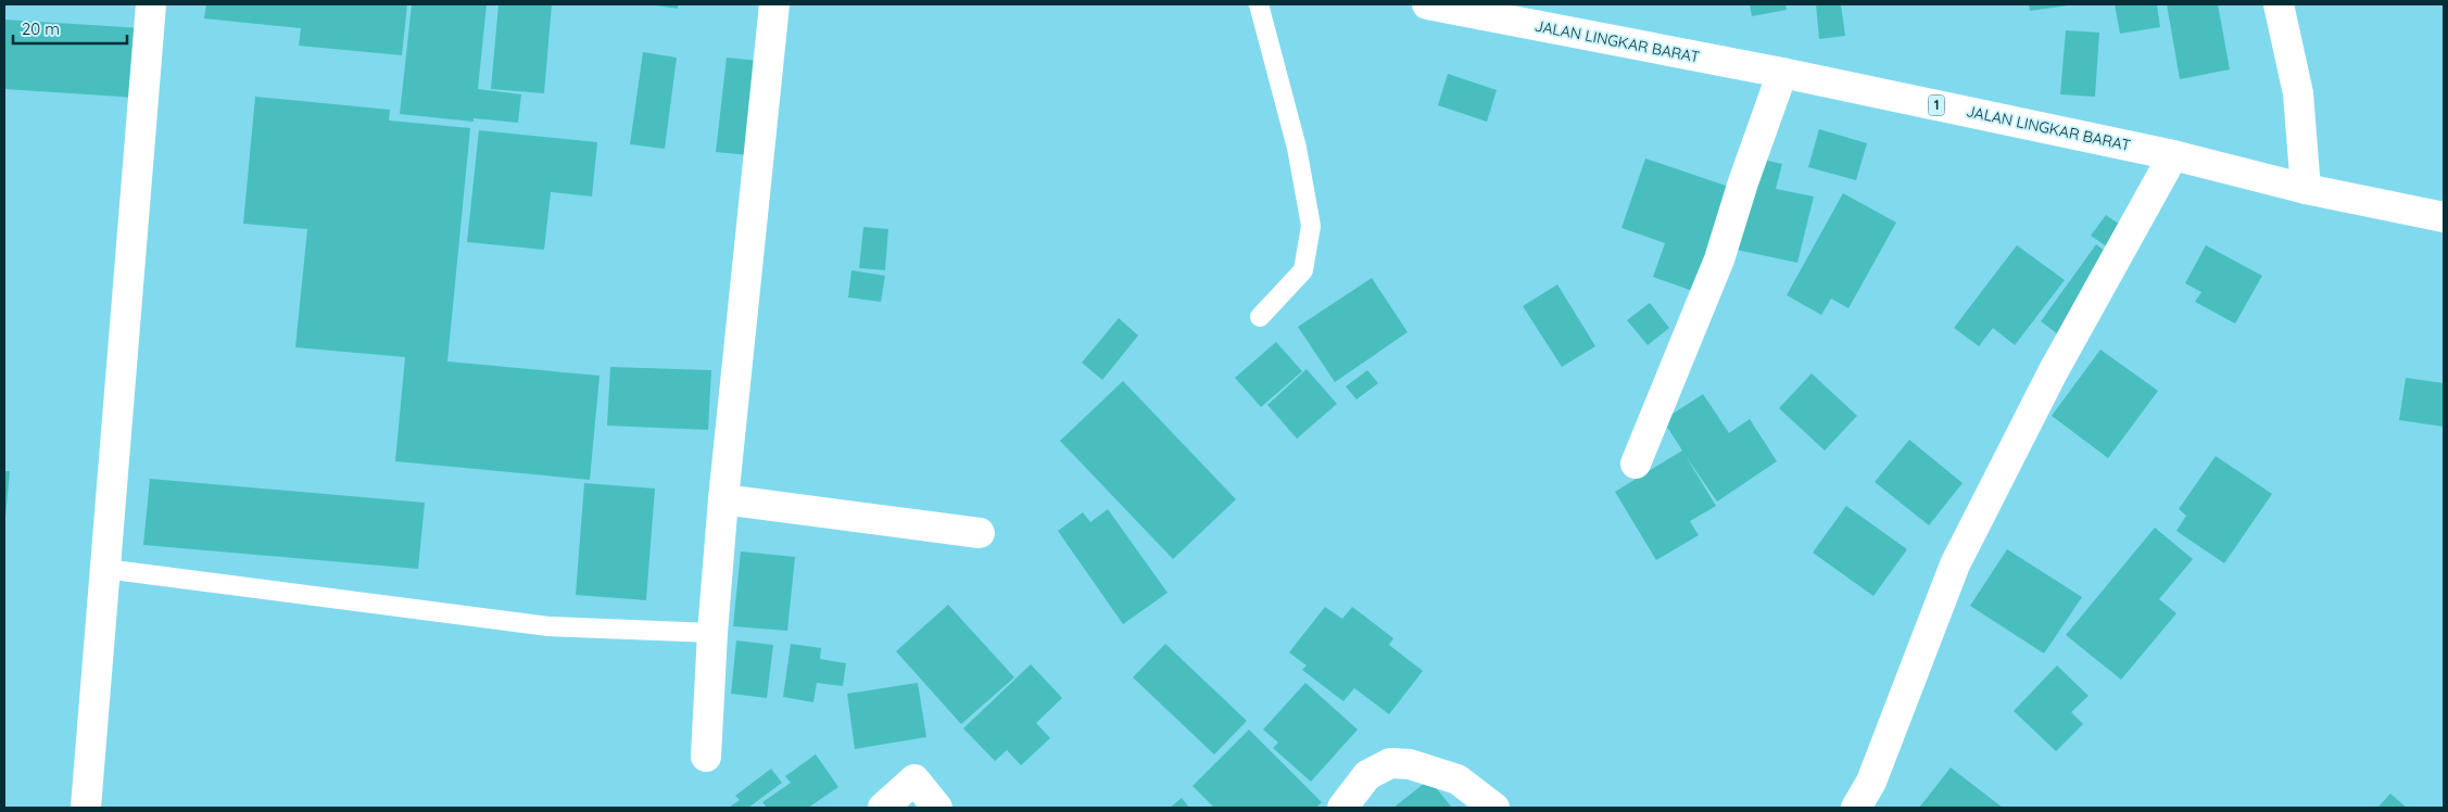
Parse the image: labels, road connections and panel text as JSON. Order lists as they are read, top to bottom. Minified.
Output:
{"streets":{"main road":["JALAN LINGKAR BARAT","1"]},"scale_bar":"20 m"}
